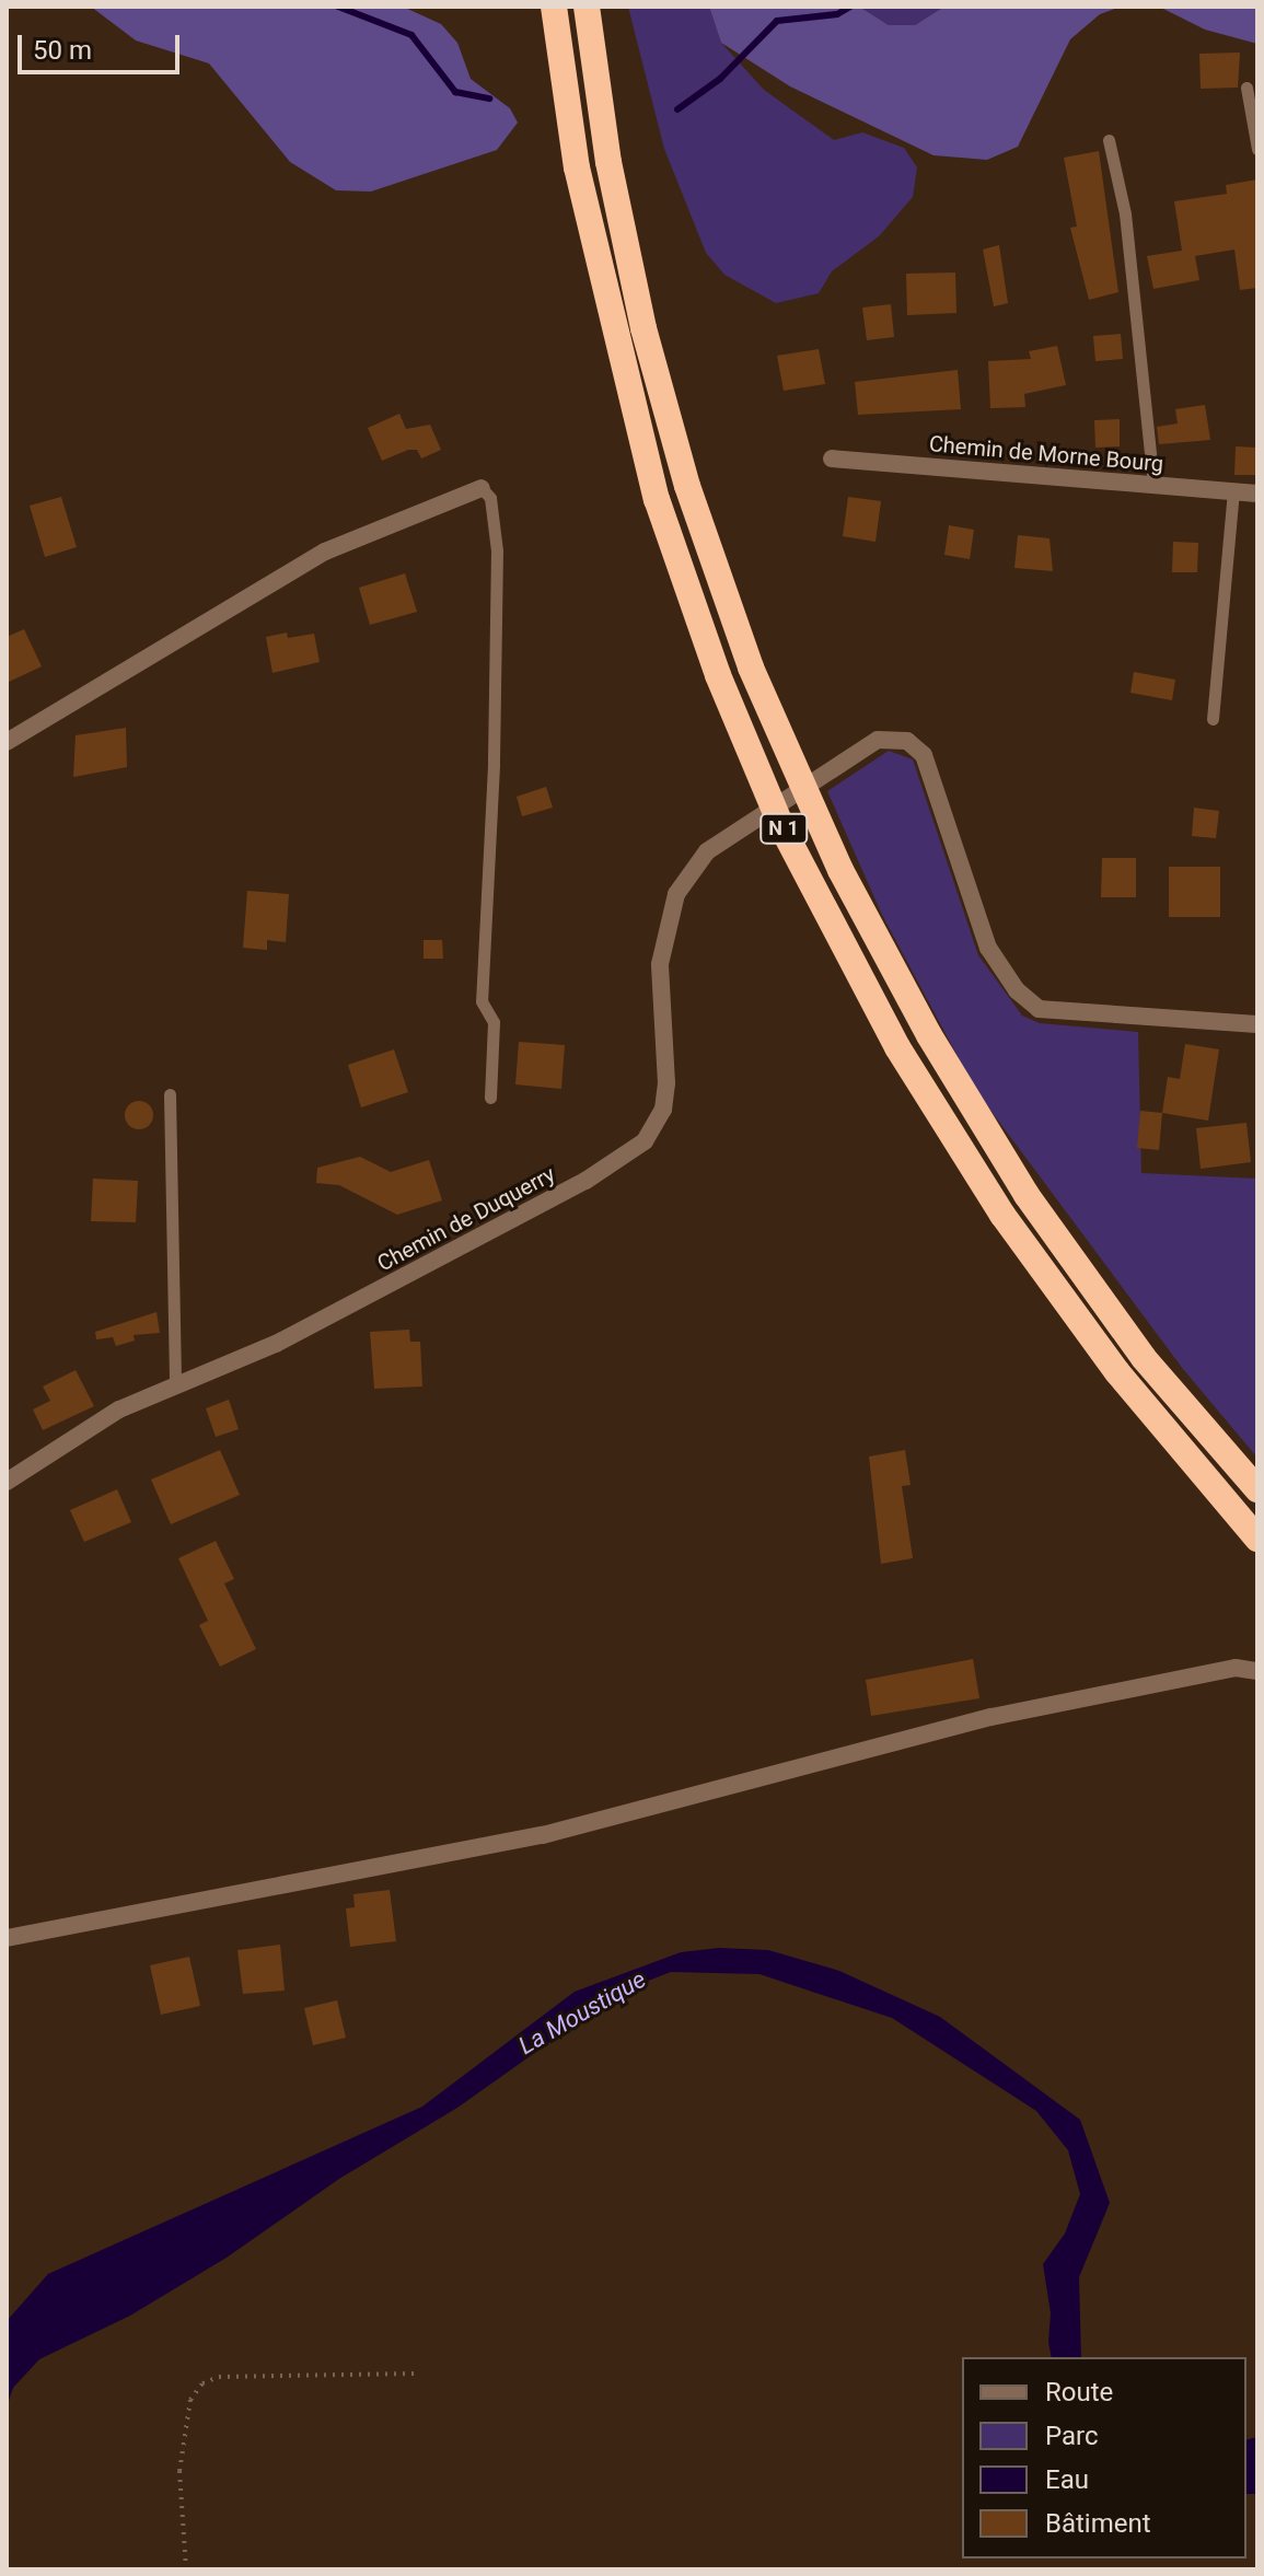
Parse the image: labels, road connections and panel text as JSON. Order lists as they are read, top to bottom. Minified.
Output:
{"streets":{"highway":["N 1"],"street":["Chemin de Morne Bourg","Chemin de Duquerry"]},"water":["La Moustique"],"legend":["Route","Parc","Eau","Bâtiment"],"scale_bar":"50 m"}
